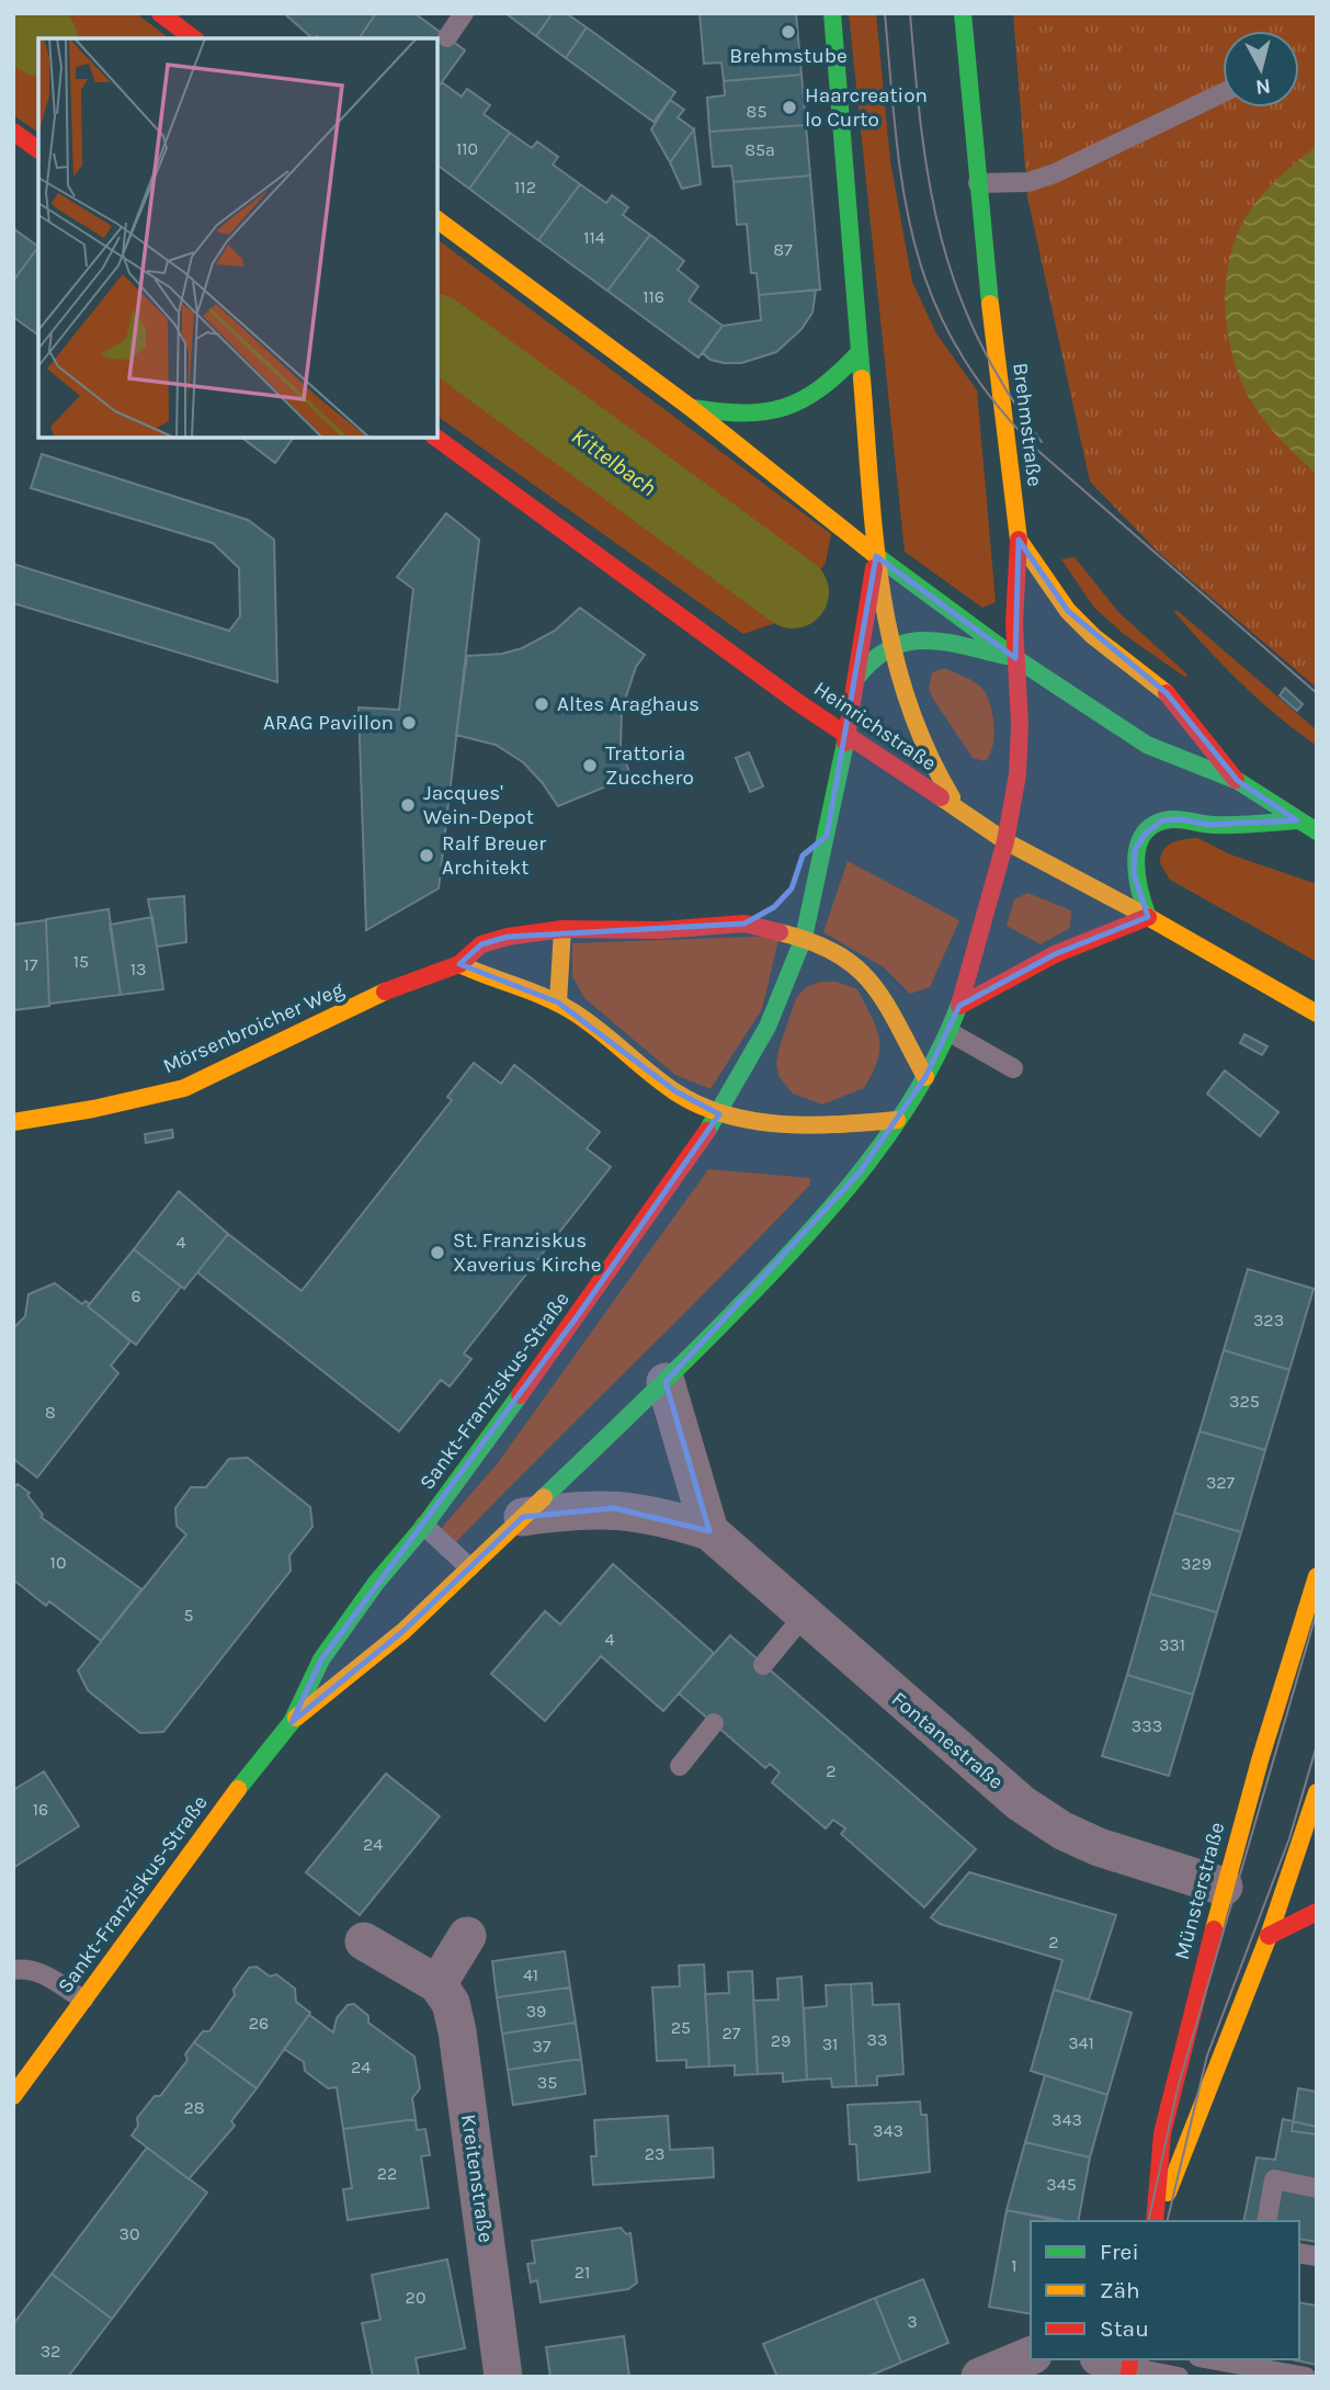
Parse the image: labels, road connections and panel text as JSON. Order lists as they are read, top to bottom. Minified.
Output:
{"streets":{"main road":["Brehmstraße","Heinrichstraße","Mörsenbroicher Weg","Sankt-Franziskus-Straße","Münsterstraße"],"street":["Fontanestraße","Kreitenstraße"]},"crossings":[["Brehmstraße","Heinrichstraße"],["Brehmstraße","Sankt-Franziskus-Straße"],["Heinrichstraße","Sankt-Franziskus-Straße"],["Mörsenbroicher Weg","Sankt-Franziskus-Straße"],["Sankt-Franziskus-Straße","Fontanestraße"],["Fontanestraße","Münsterstraße"]],"water":["Kittelbach"],"places":["Brehmstube","Haarcreation lo Curto","Altes Araghaus","ARAG Pavillon","Trattoria Zucchero","Jacques' Wein-Depot","Ralf Breuer Architekt","St. Franziskus Xaverius Kirche"],"house_numbers":["85","110","85a","112","114","87","116","15","17","13","4","6","323","325","8","327","10","329","5","4","331","333","2","16","24","2","41","39","26","25","27","33","29","341","31","37","24","35","28","343","343","23","22","345","30","1","21","20","3","32"],"legend":["Frei","Zäh","Stau"],"north":"bottom"}
